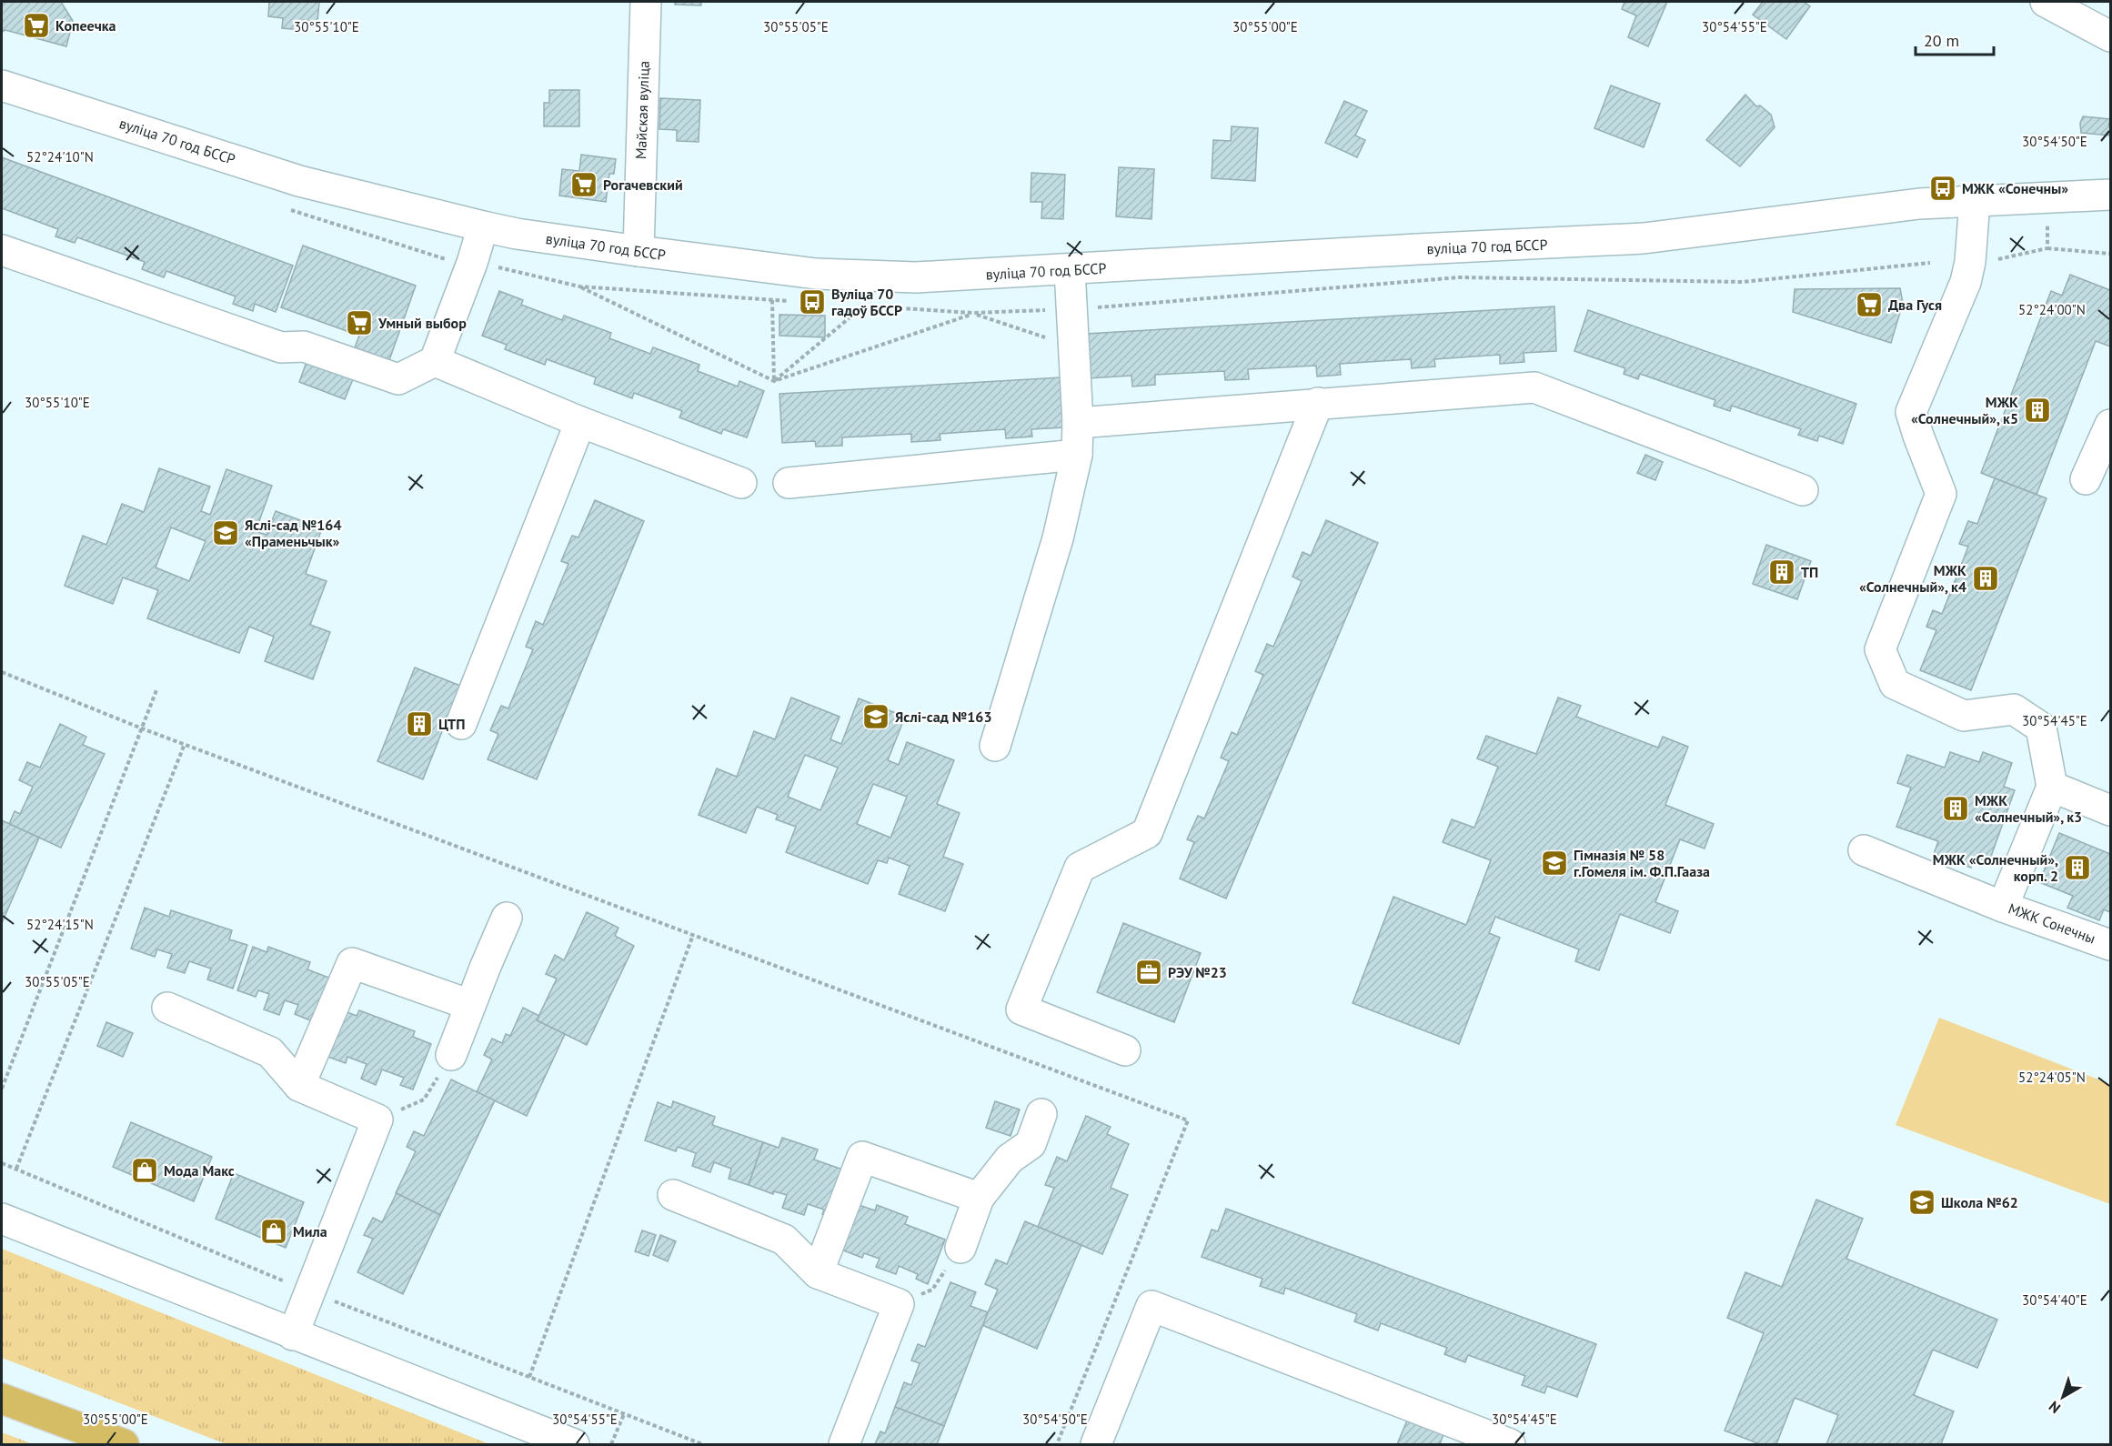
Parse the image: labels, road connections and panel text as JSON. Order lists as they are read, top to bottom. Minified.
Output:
{"streets":{"street":["Майская вуліца","вуліца 70 год БССР","МЖК Сонечны"]},"crossings":[["Майская вуліца","вуліца 70 год БССР"]],"places":{"supermarket":["Копеечка","Рогачевский","Два Гуся","Умный выбор"],"bus stop":["МЖК «Сонечны»","Вуліца 70 гадоў БССР"],"building":["МЖК «Солнечный», к5","ТП","МЖК «Солнечный», к4","ЦТП","МЖК «Солнечный», к3","МЖК «Солнечный», корп. 2"],"school or university":["Яслі-сад №164 «Праменьчык»","Яслі-сад №163","Гімназія № 58 г.Гомеля ім. Ф.П.Гааза","Школа №62"],"office":["РЭУ №23"],"shop":["Мода Макс","Мила"]},"scale_bar":"20 m","north":"bottom left","coordinates":["30°55'10\"E","30°55'05\"E","30°55'00\"E","30°54'55\"E","30°54'50\"E","52°24'10\"N","52°24'00\"N","30°54'45\"E","52°24'15\"N","52°24'05\"N","30°54'40\"E"]}
